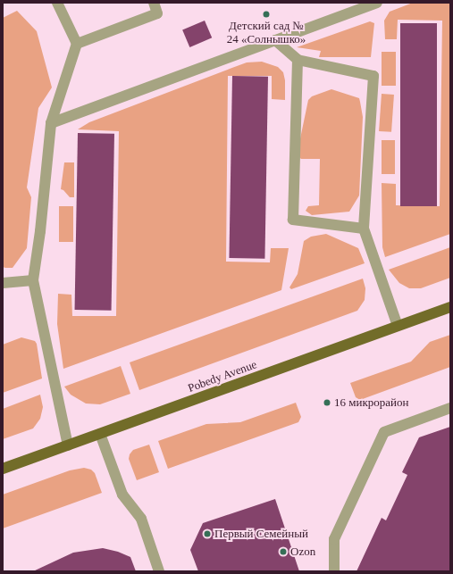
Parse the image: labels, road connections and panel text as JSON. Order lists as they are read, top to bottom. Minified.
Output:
{"streets":{"main road":["Pobedy Avenue"]},"places":["Детский сад № 24 «Солнышко»","16 микрорайон","Первый Семейный","Ozon"]}
